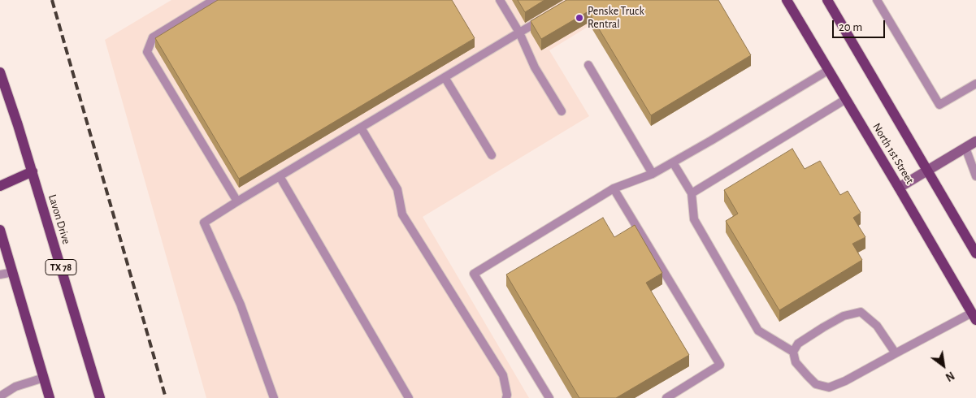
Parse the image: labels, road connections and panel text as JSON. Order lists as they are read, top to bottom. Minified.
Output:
{"streets":{"main road":["North 1st Street","Lavon Drive","TX 78"]},"places":["Penske Truck Rentral"],"scale_bar":"20 m","north":"bottom right"}
